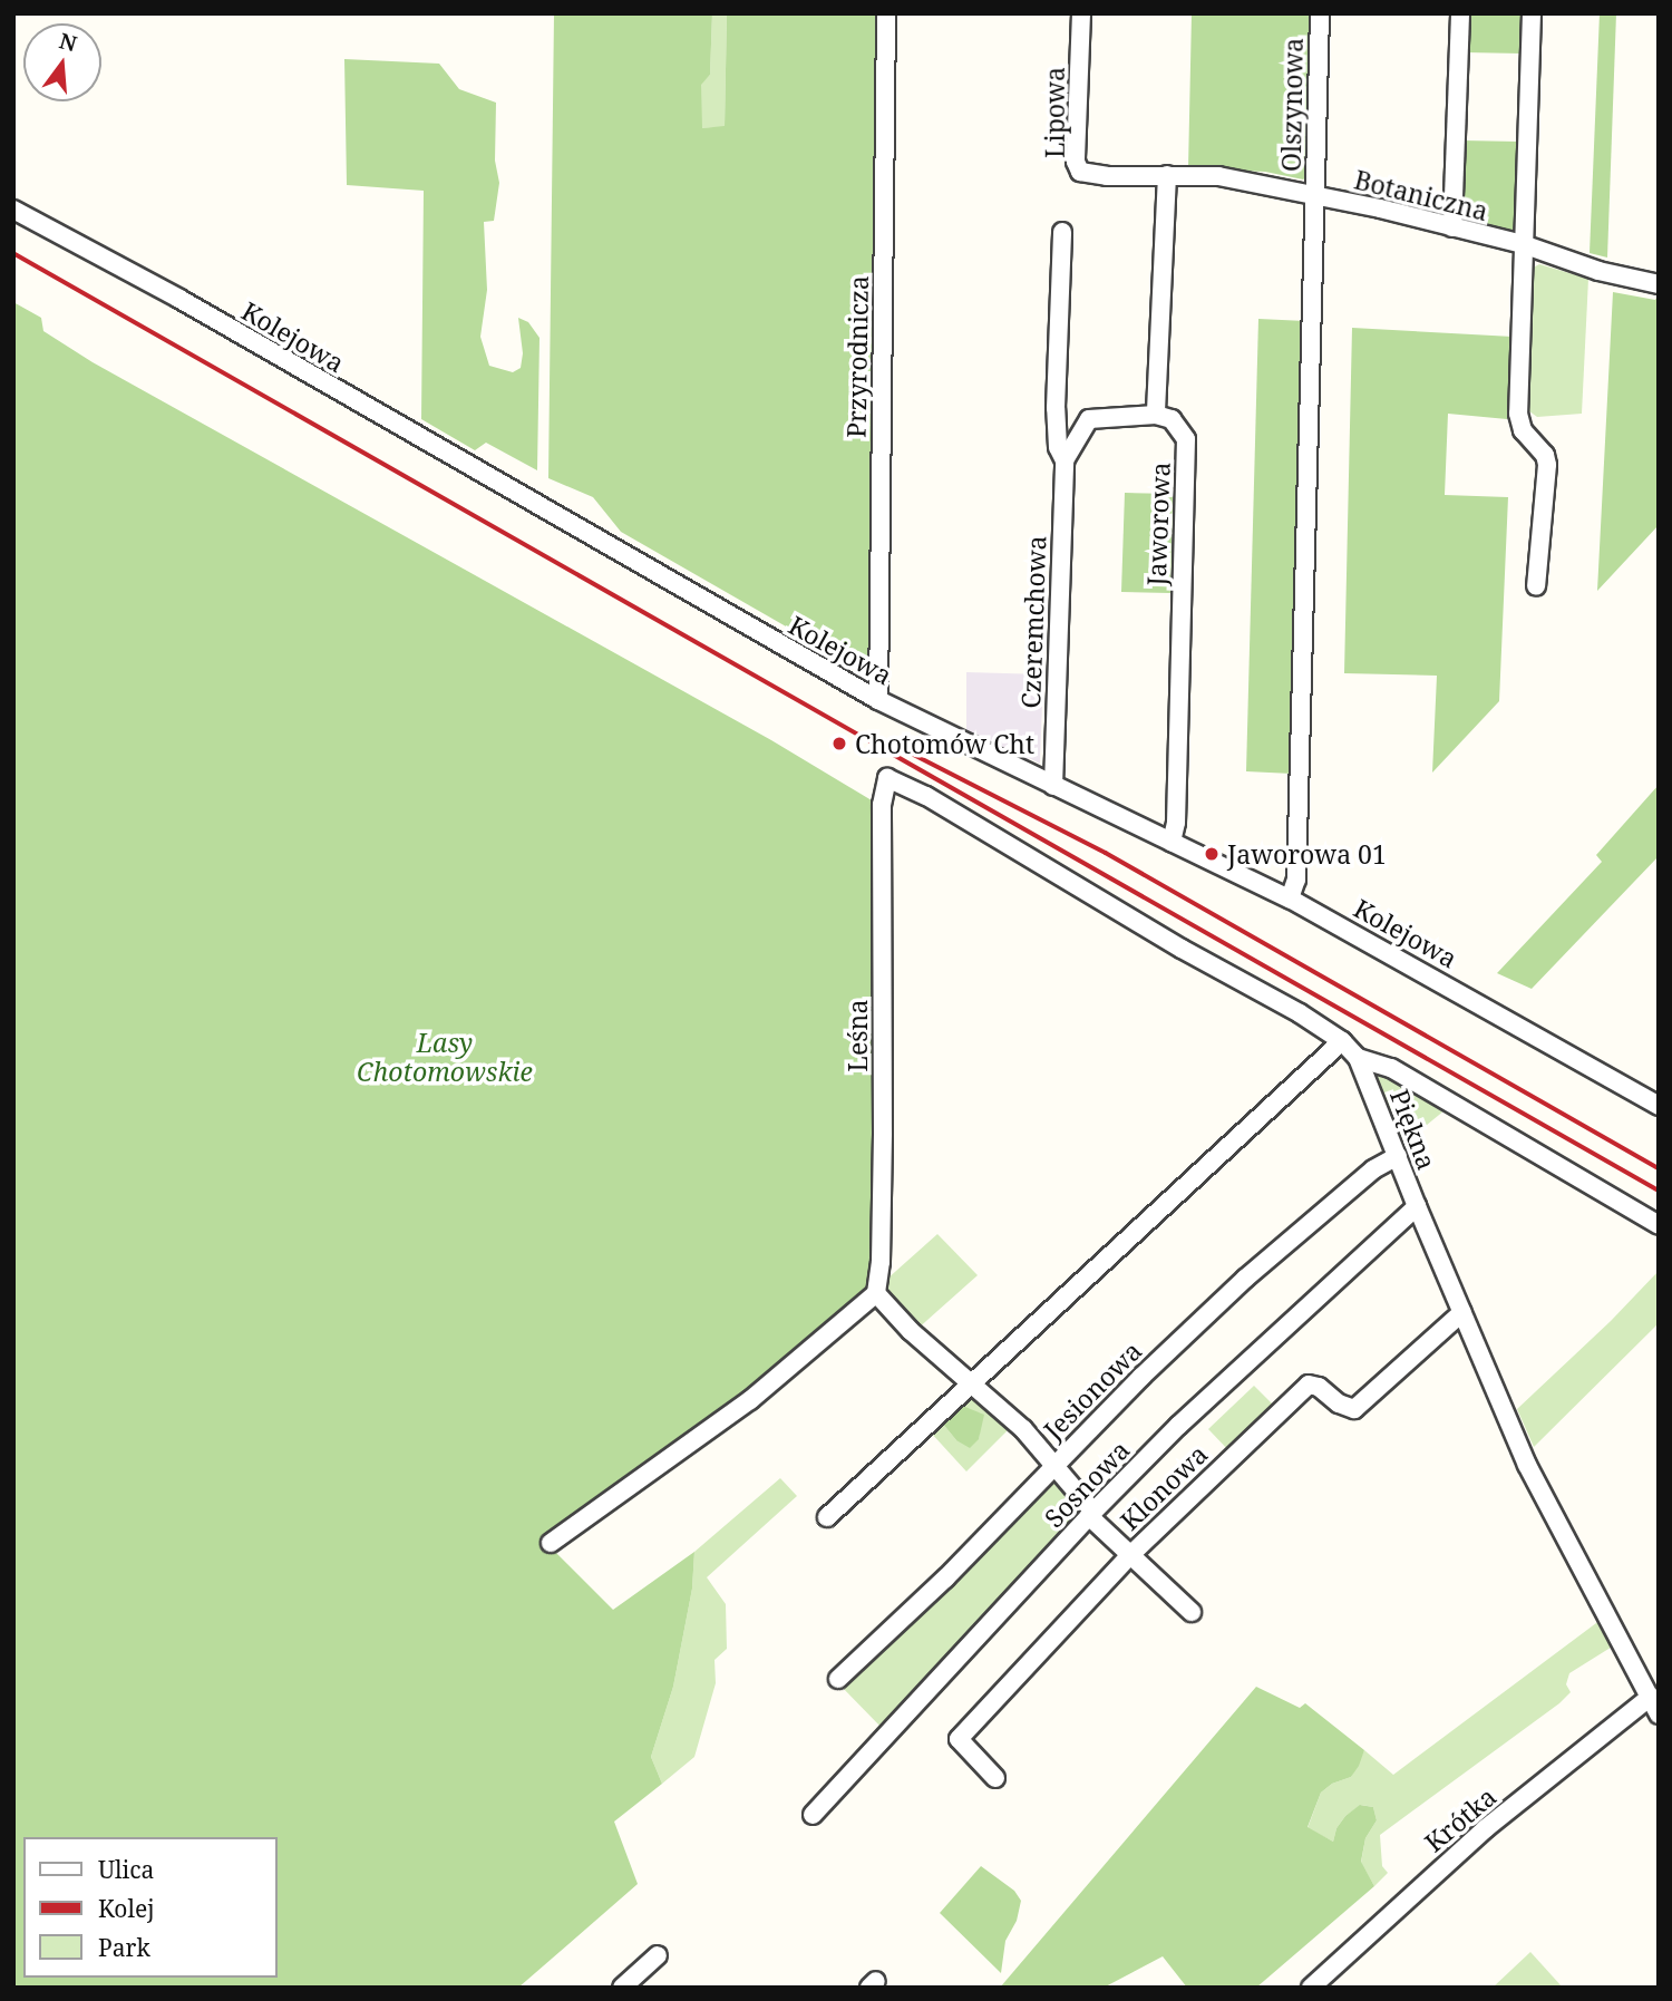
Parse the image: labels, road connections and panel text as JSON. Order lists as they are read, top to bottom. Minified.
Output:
{"streets":{"street":["Olszynowa","Lipowa","Botaniczna","Kolejowa","Przyrodnicza","Jaworowa","Czeremchowa","Leśna","Piękna","Jesionowa","Sosnowa","Klonowa","Krótka"]},"crossings":[["Olszynowa","Botaniczna"],["Olszynowa","Kolejowa"],["Lipowa","Botaniczna"],["Kolejowa","Przyrodnicza"],["Kolejowa","Jaworowa"],["Kolejowa","Czeremchowa"],["Leśna","Piękna"],["Piękna","Jesionowa"],["Piękna","Sosnowa"],["Piękna","Klonowa"],["Piękna","Krótka"]],"parks":["Lasy Chotomowskie"],"places":["Chotomów Cht","Jaworowa 01"],"legend":["Ulica","Kolej","Park"],"north":"top"}
